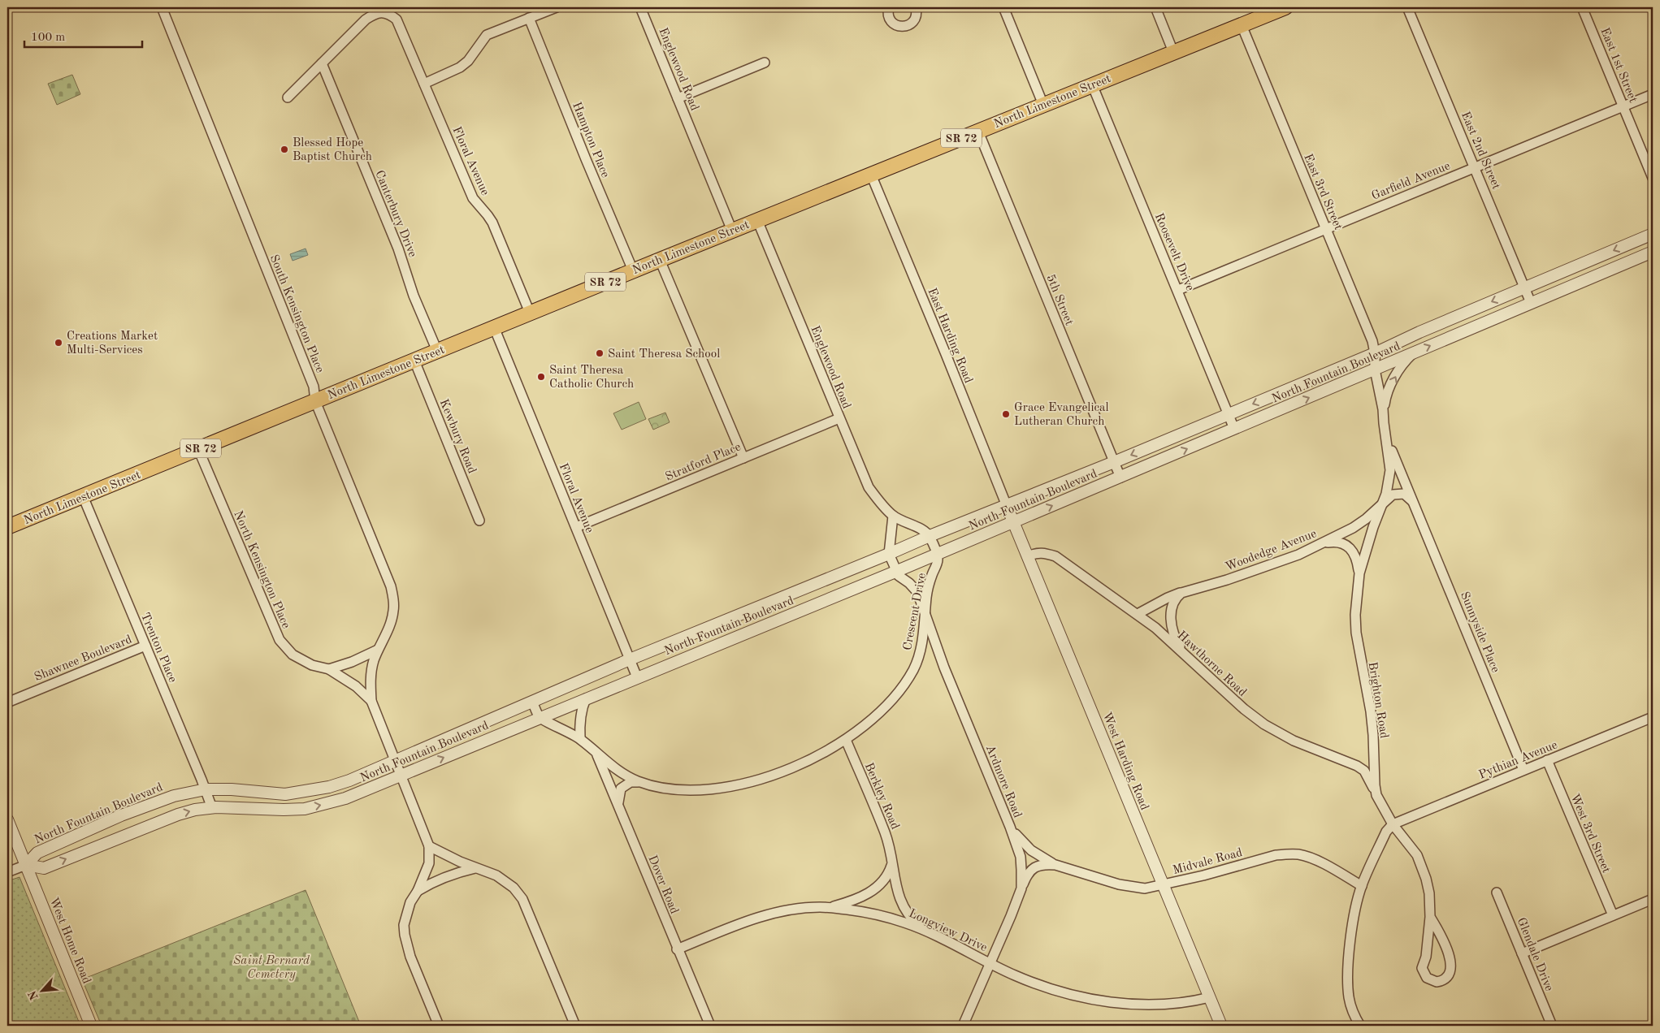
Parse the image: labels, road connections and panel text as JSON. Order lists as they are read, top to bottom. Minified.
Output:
{"streets":{"main road":["North Limestone Street","SR 72"],"street":["East 1st Street","Englewood Road","Hampton Place","East 2nd Street","Floral Avenue","Garfield Avenue","East 3rd Street","Canterbury Drive","Roosevelt Drive","5th Street","South Kensington Place","East Harding Road","North Fountain Boulevard","Kewbury Road","Stratford Place","Woodedge Avenue","North Kensington Place","Crescent Drive","Sunnyside Place","Trenton Place","Shawnee Boulevard","Hawthorne Road","Brighton Road","Pythian Avenue","West Harding Road","Ardmore Road","Berkley Road","West 3rd Street","Midvale Road","Dover Road","Longview Drive","West Home Road","Glendale Drive"]},"crossings":[["East 1st Street","Garfield Avenue"],["Englewood Road","North Limestone Street"],["Englewood Road","North Fountain Boulevard"],["Englewood Road","Stratford Place"],["North Limestone Street","Hampton Place"],["North Limestone Street","Floral Avenue"],["North Limestone Street","East 3rd Street"],["North Limestone Street","Canterbury Drive"],["North Limestone Street","Roosevelt Drive"],["North Limestone Street","5th Street"],["North Limestone Street","South Kensington Place"],["North Limestone Street","East Harding Road"],["North Limestone Street","Kewbury Road"],["North Limestone Street","North Kensington Place"],["North Limestone Street","Trenton Place"],["East 2nd Street","Garfield Avenue"],["East 2nd Street","North Fountain Boulevard"],["Floral Avenue","Canterbury Drive"],["Floral Avenue","North Fountain Boulevard"],["Floral Avenue","Stratford Place"],["Garfield Avenue","East 3rd Street"],["Garfield Avenue","Roosevelt Drive"],["East 3rd Street","North Fountain Boulevard"],["East 3rd Street","Brighton Road"],["Roosevelt Drive","North Fountain Boulevard"],["5th Street","North Fountain Boulevard"],["South Kensington Place","North Kensington Place"],["East Harding Road","North Fountain Boulevard"],["East Harding Road","West Harding Road"],["North Fountain Boulevard","Crescent Drive"],["North Fountain Boulevard","Trenton Place"],["North Fountain Boulevard","Brighton Road"],["North Fountain Boulevard","West Harding Road"],["North Fountain Boulevard","Ardmore Road"],["North Fountain Boulevard","West Home Road"],["Woodedge Avenue","Hawthorne Road"],["Woodedge Avenue","Brighton Road"],["Crescent Drive","Ardmore Road"],["Crescent Drive","Berkley Road"],["Crescent Drive","Dover Road"],["Sunnyside Place","Brighton Road"],["Sunnyside Place","Pythian Avenue"],["Trenton Place","Shawnee Boulevard"],["Hawthorne Road","Brighton Road"],["Hawthorne Road","West Harding Road"],["Brighton Road","Pythian Avenue"],["Pythian Avenue","West 3rd Street"],["West Harding Road","Midvale Road"],["West Harding Road","Longview Drive"],["Ardmore Road","Midvale Road"],["Ardmore Road","Longview Drive"],["Berkley Road","Longview Drive"],["Dover Road","Longview Drive"]],"parks":["Saint Bernard Cemetery"],"places":["Blessed Hope Baptist Church","Creations Market Multi-Services","Saint Theresa School","Saint Theresa Catholic Church","Grace Evangelical Lutheran Church"],"scale_bar":"100 m","north":"bottom left"}
